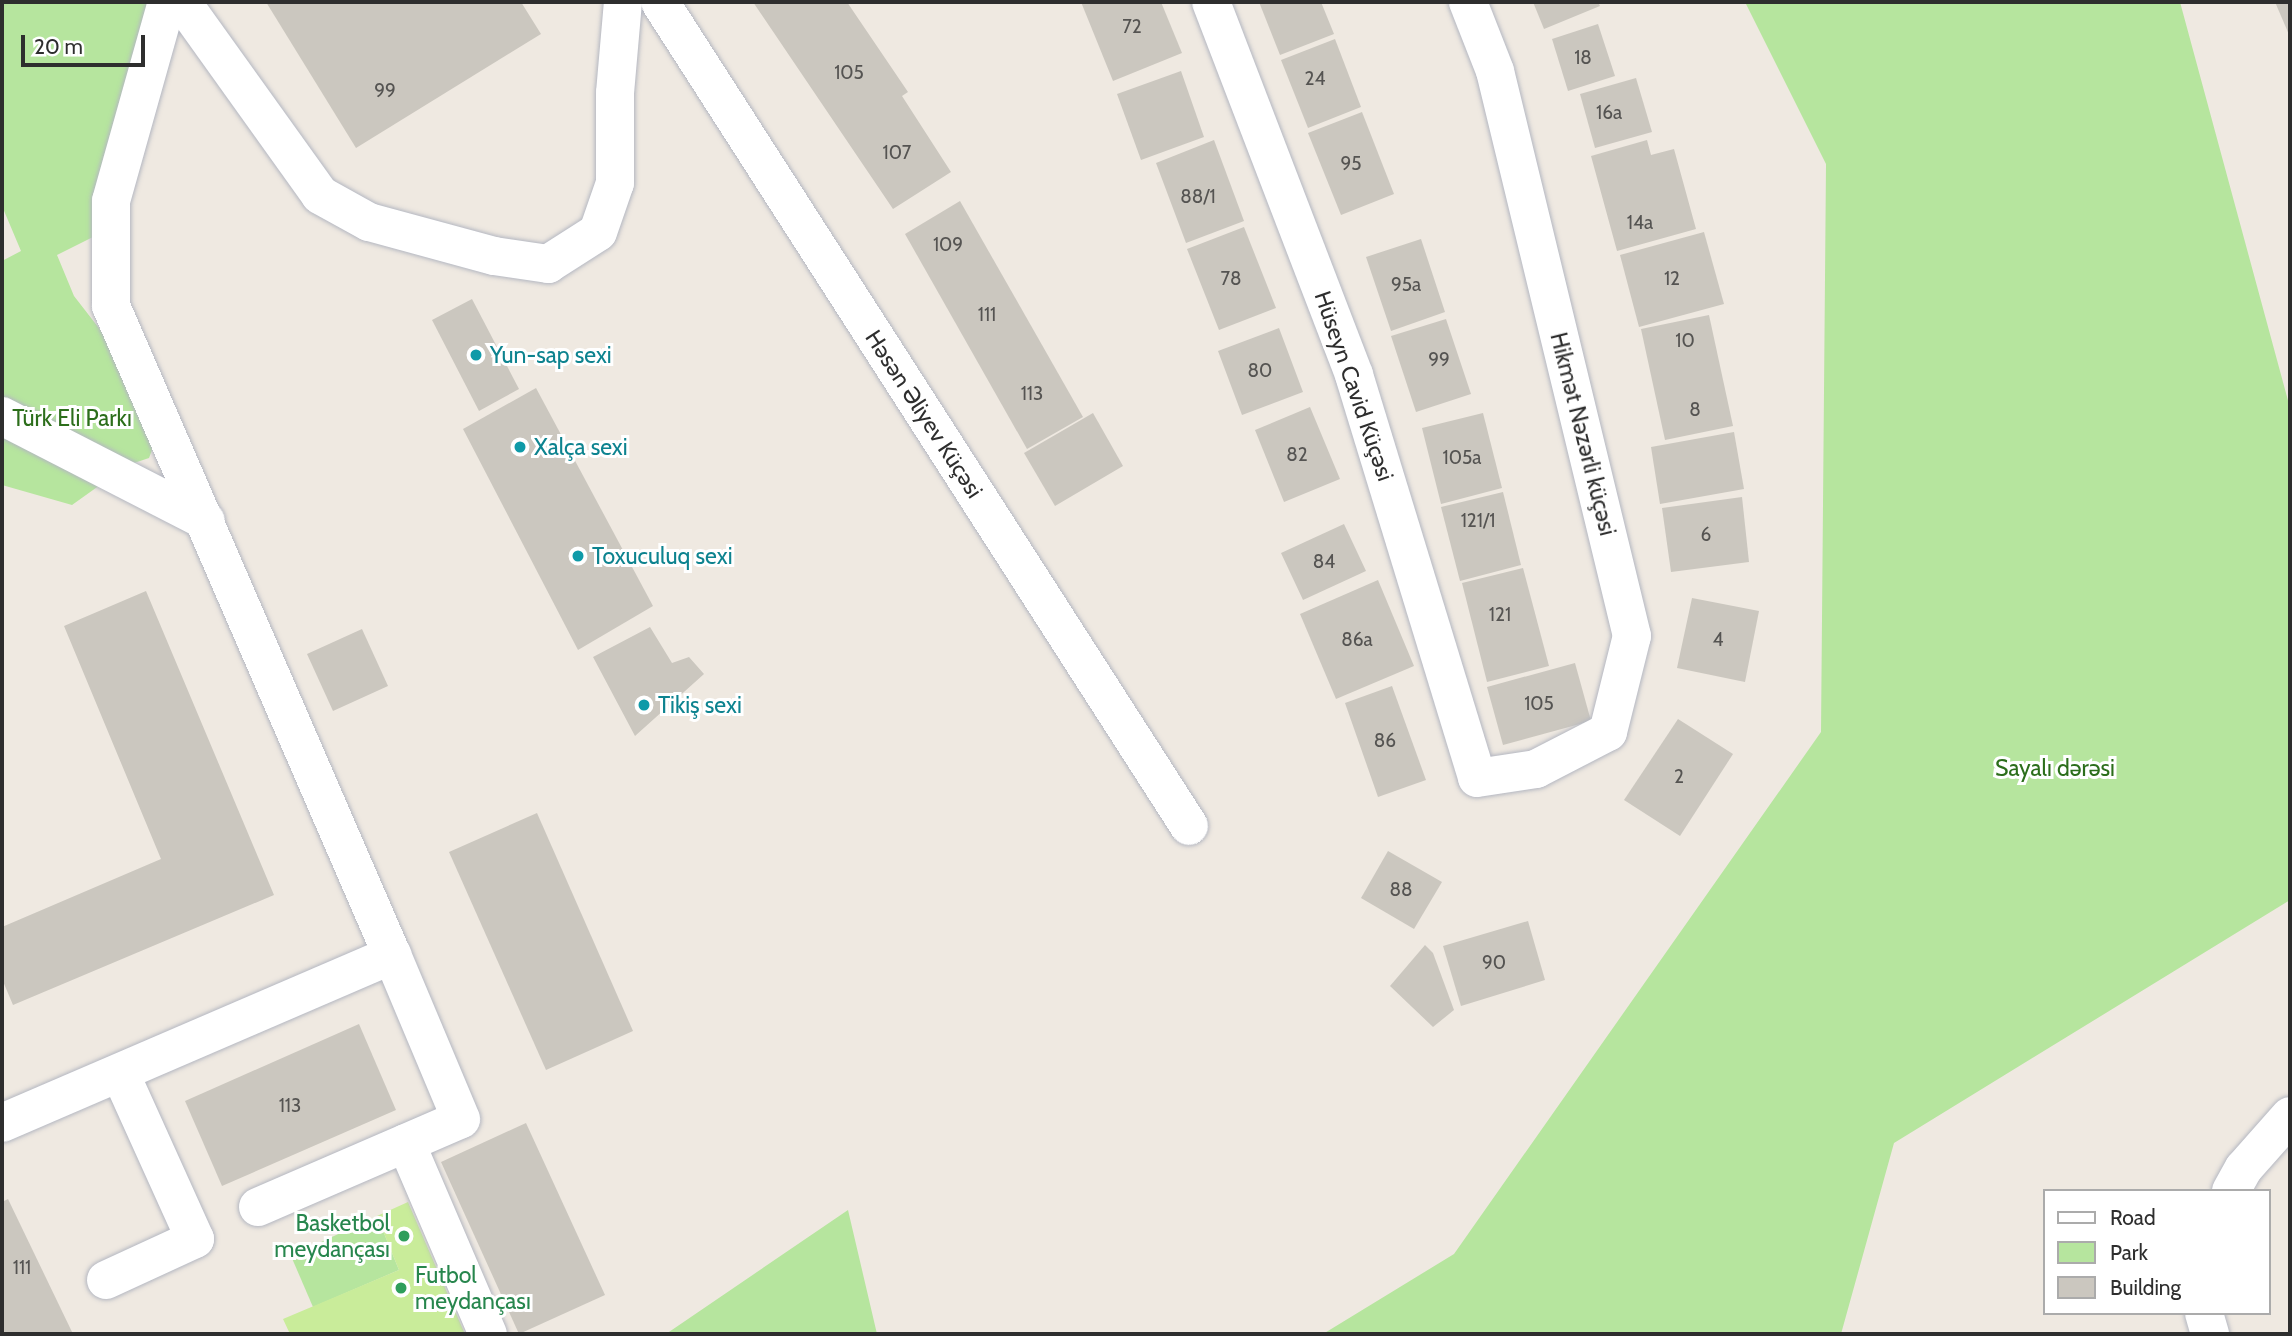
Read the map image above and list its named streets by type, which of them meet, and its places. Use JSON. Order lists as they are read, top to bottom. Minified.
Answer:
{"streets":{"street":["Hüseyn Cavid Küçəsi","Həsən Əliyev Küçəsi","Hikmət Nəzərli küçəsi"]},"crossings":[["Hüseyn Cavid Küçəsi","Hikmət Nəzərli küçəsi"]],"parks":["Türk Eli Parkı","Sayalı dərəsi"],"places":["Yun-sap sexi","Xalça sexi","Toxuculuq sexi","Tikiş sexi","Basketbol meydançası","Futbol meydançası"],"house_numbers":["72","18","105","24","99","16a","107","95","88/1","14a","109","78","12","95a","111","10","99","80","113","8","82","105a","121/1","6","84","121","86a","4","105","86","2","88","90","113","111"],"legend":["Road","Park","Building"],"scale_bar":"20 m"}
